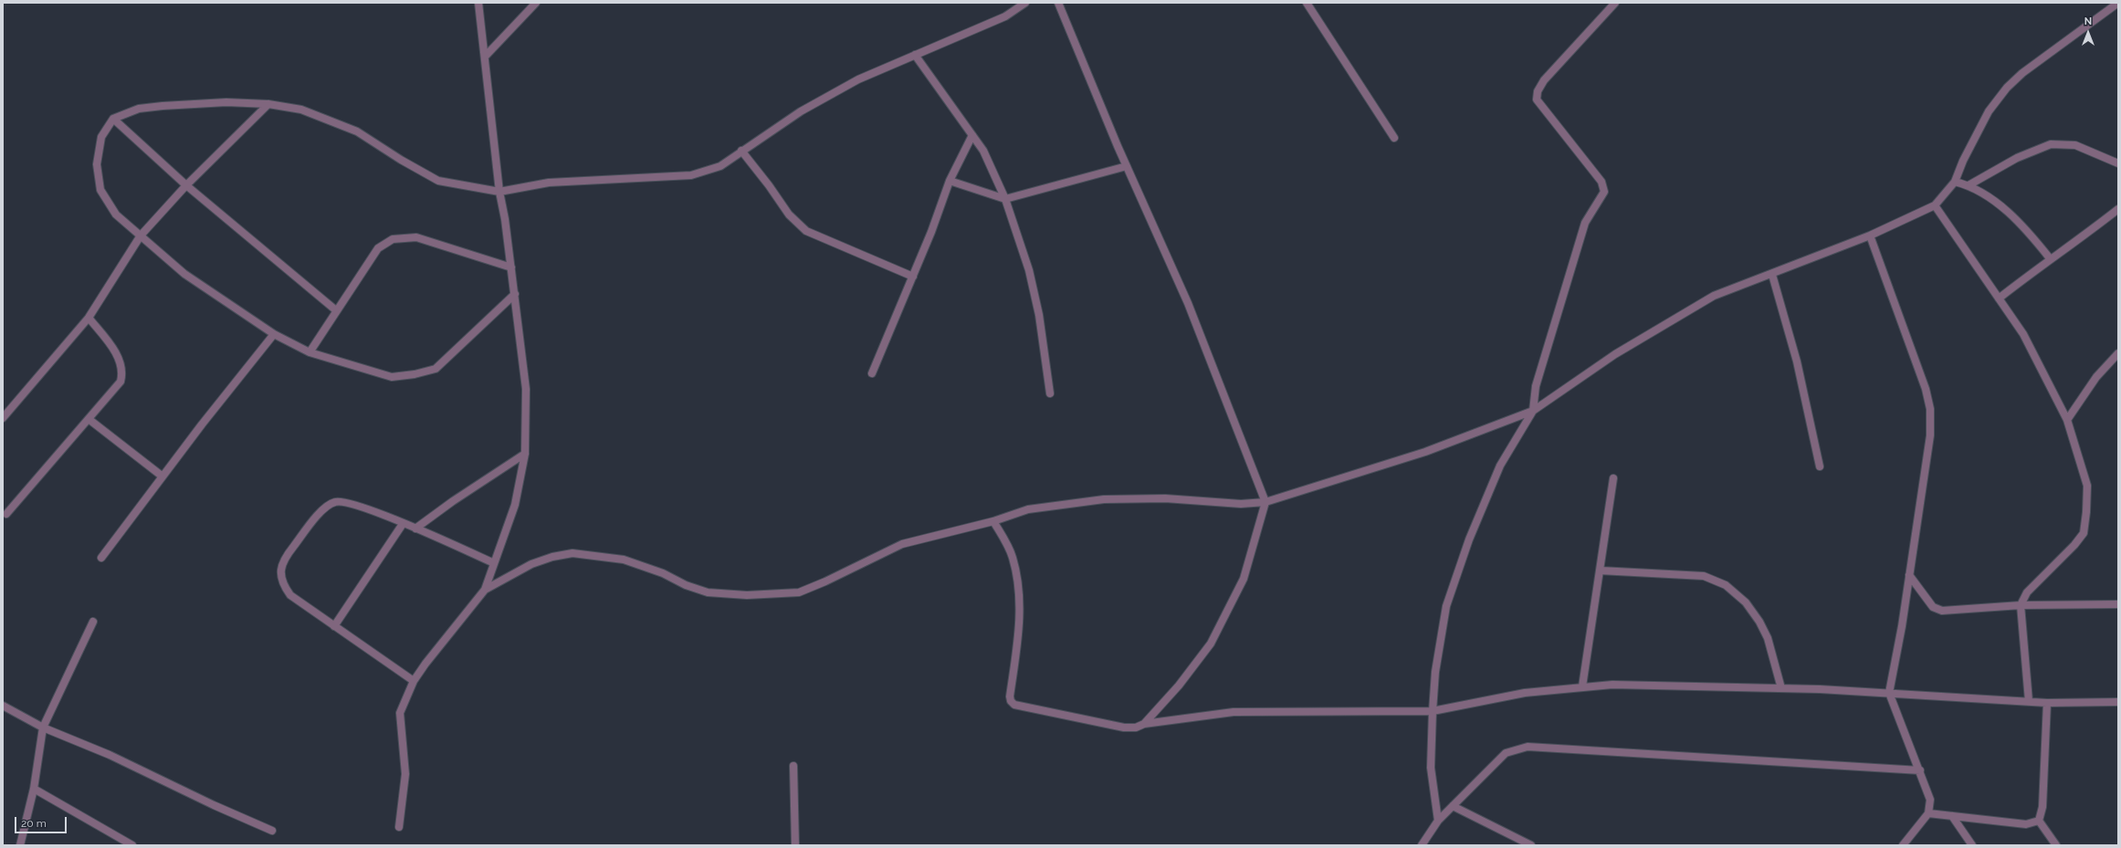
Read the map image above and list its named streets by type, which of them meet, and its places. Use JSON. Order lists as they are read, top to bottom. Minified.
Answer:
{"scale_bar":"20 m","north":"top"}
